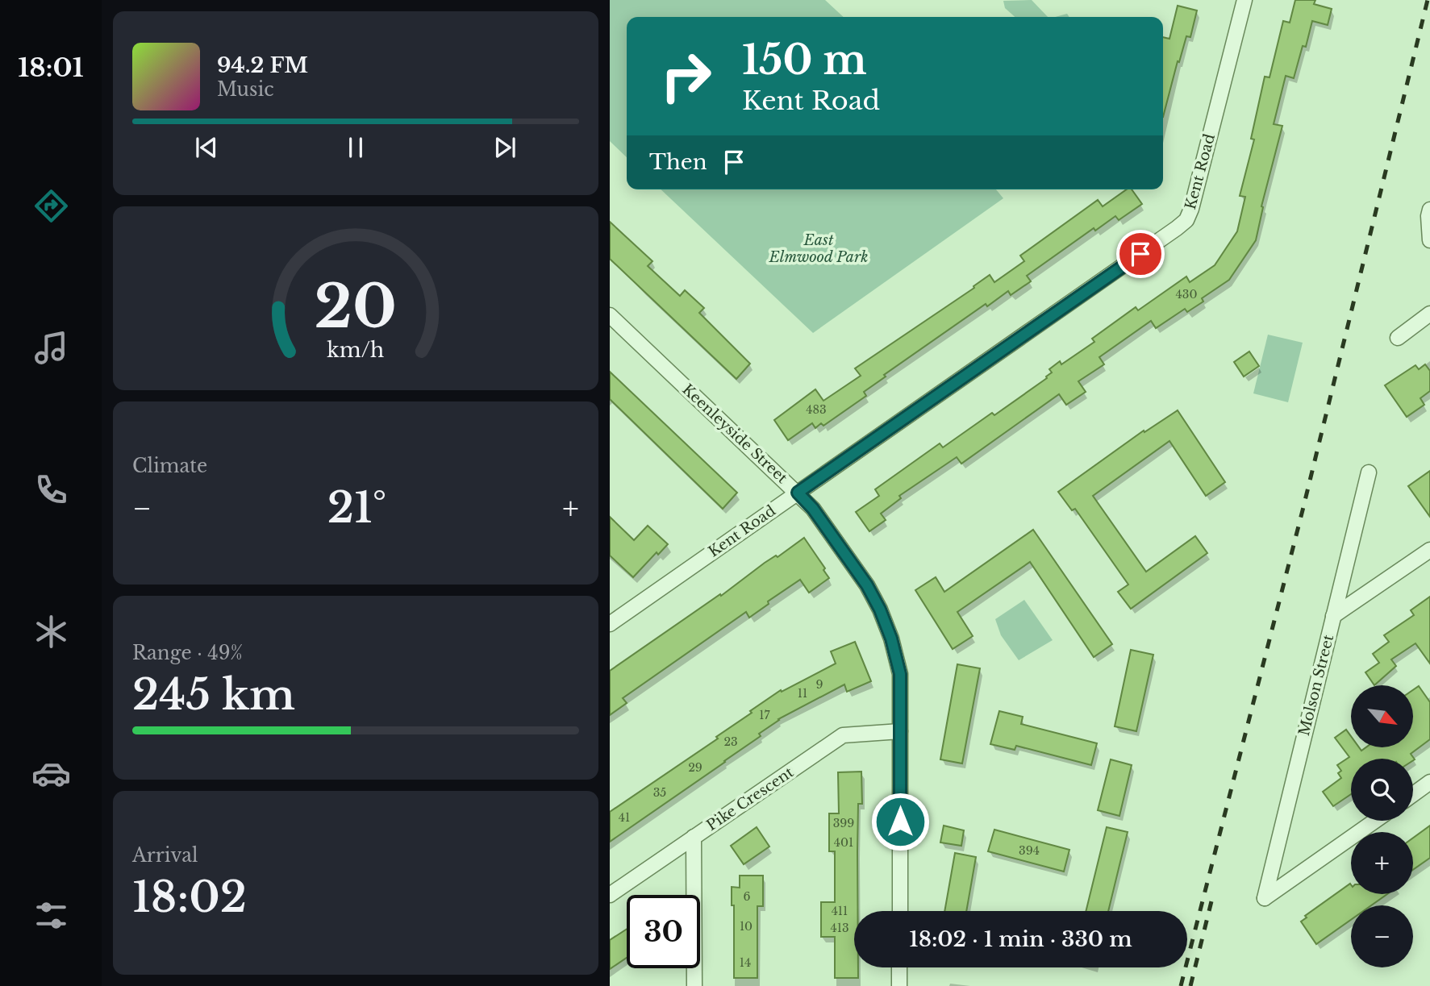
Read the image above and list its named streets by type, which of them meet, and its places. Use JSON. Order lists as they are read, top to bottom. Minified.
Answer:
{"streets":{"street":["Kent Road","Keenleyside Street","Molson Street","Pike Crescent"]},"crossings":[["Kent Road","Keenleyside Street"],["Keenleyside Street","Pike Crescent"]],"parks":["East Elmwood Park"],"house_numbers":["430","483","9","11","17","23","29","35","41","399","401","394","6","411","10","413","14"],"north":"bottom right","page":{"tabs":"18:01","turn":["150 m","Kent Road"],"song":["94.2 FM","Music"],"then":"Then","tile":["Climate",["Range · 49%","245 km"],["Arrival","18:02"]],"heat":["−","21°","+"],"map_buttons":["+","−"],"limit":"30","trip":"18:02 · 1 min · 330 m","gauge":["20","km/h"]}}
